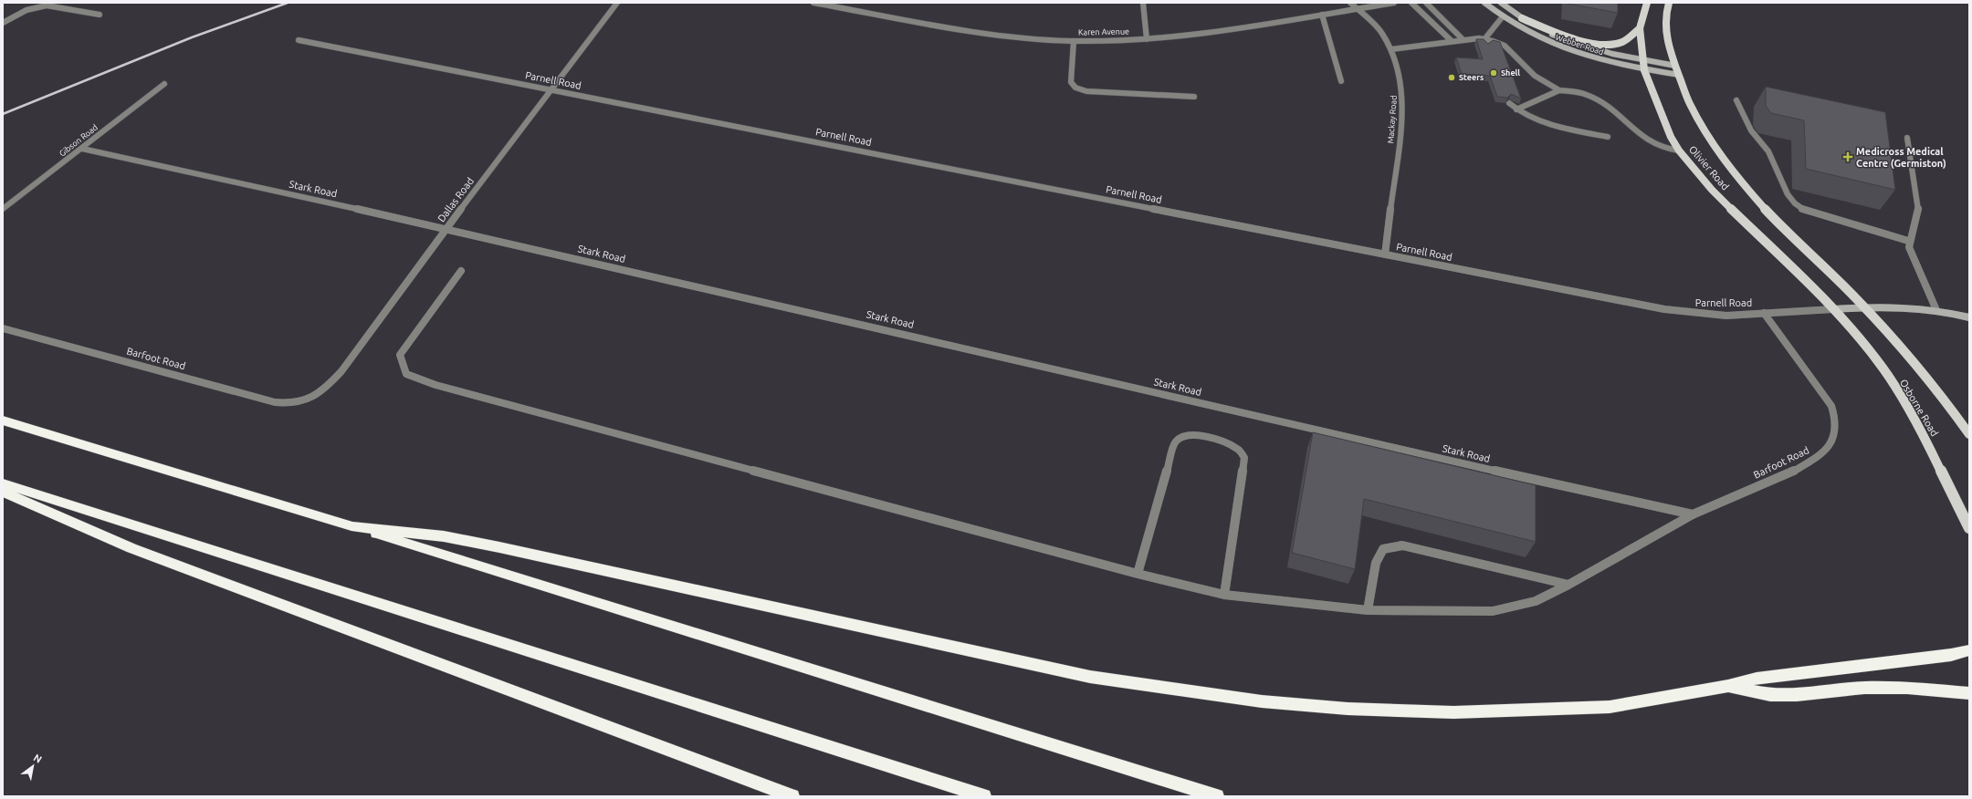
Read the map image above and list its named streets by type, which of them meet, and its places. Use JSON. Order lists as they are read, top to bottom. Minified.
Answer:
{"streets":{"main road":["Webber Road","Parnell Road","Olivier Road","Osborne Road"],"street":["Karen Avenue","Mackay Road","Gibson Road","Stark Road","Dallas Road","Barfoot Road"]},"crossings":[["Karen Avenue","Mackay Road"],["Webber Road","Olivier Road"],["Parnell Road","Mackay Road"],["Parnell Road","Olivier Road"],["Parnell Road","Dallas Road"],["Parnell Road","Barfoot Road"],["Parnell Road","Osborne Road"],["Gibson Road","Stark Road"],["Olivier Road","Osborne Road"],["Stark Road","Dallas Road"],["Stark Road","Barfoot Road"],["Dallas Road","Barfoot Road"]],"places":{"other":["Shell","Steers"],"health":["Medicross Medical Centre (Germiston)"]},"north":"top right"}
